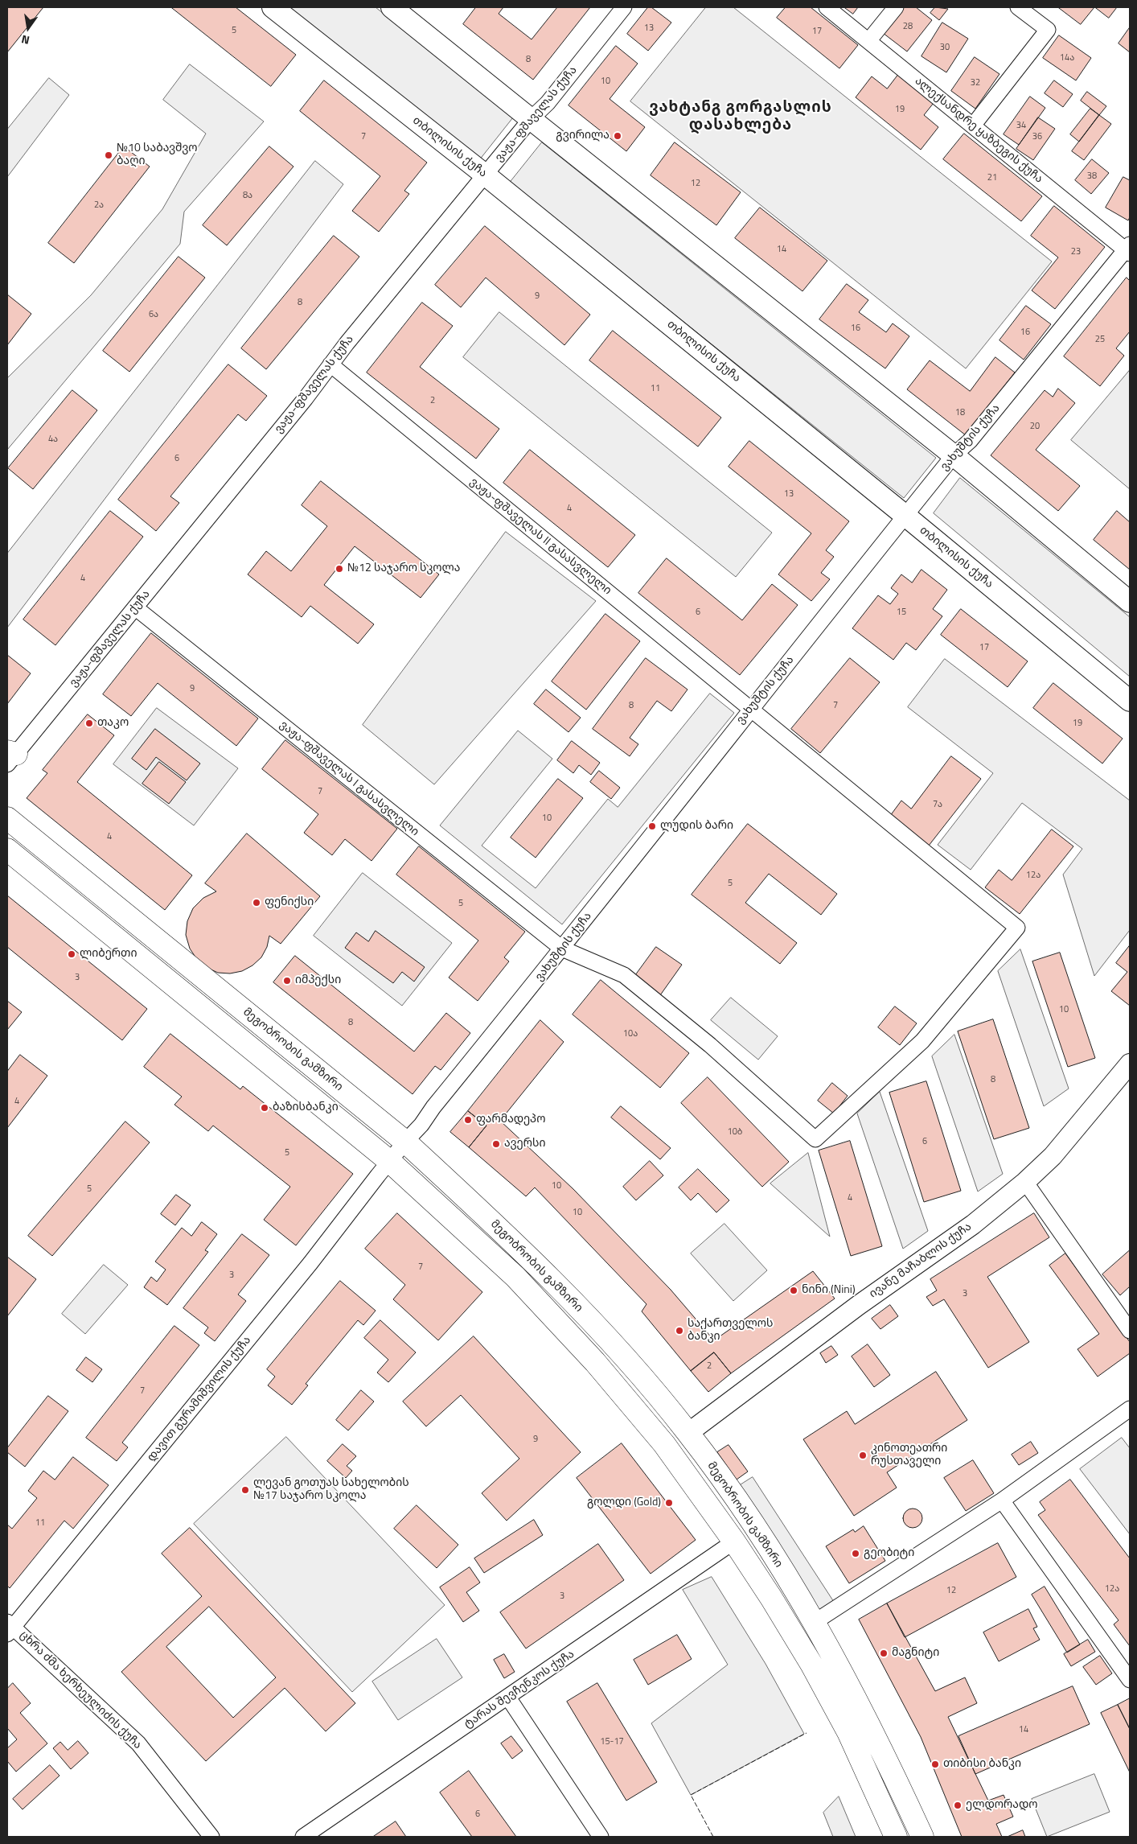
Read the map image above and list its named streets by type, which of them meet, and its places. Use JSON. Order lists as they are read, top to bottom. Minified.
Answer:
{"streets":{"main road":["თბილისის ქუჩა","მეგობრობის გამზირი"],"street":["ვაჟა-ფშაველას ქუჩა","ალექსანდრე ყაზბეგის ქუჩა","ვახუშტის ქუჩა","ვაჟა-ფშაველას II გასასვლელი","ვაჟა-ფშაველას I გასასვლელი","ივანე მაჩაბლის ქუჩა","დავით გურამიშვილის ქუჩა","ტარას შევჩენკოს ქუჩა","ცხრა ძმა ხერხეულიძის ქუჩა"]},"crossings":[["ვაჟა-ფშაველას ქუჩა","თბილისის ქუჩა"],["ვაჟა-ფშაველას ქუჩა","ვაჟა-ფშაველას II გასასვლელი"],["ვაჟა-ფშაველას ქუჩა","ვაჟა-ფშაველას I გასასვლელი"],["ალექსანდრე ყაზბეგის ქუჩა","ვახუშტის ქუჩა"],["თბილისის ქუჩა","ვახუშტის ქუჩა"],["ვახუშტის ქუჩა","ვაჟა-ფშაველას II გასასვლელი"],["ვახუშტის ქუჩა","ვაჟა-ფშაველას I გასასვლელი"],["ვახუშტის ქუჩა","მეგობრობის გამზირი"],["ვახუშტის ქუჩა","დავით გურამიშვილის ქუჩა"],["ვაჟა-ფშაველას II გასასვლელი","ვაჟა-ფშაველას I გასასვლელი"],["მეგობრობის გამზირი","ივანე მაჩაბლის ქუჩა"],["მეგობრობის გამზირი","დავით გურამიშვილის ქუჩა"],["მეგობრობის გამზირი","ტარას შევჩენკოს ქუჩა"],["დავით გურამიშვილის ქუჩა","ცხრა ძმა ხერხეულიძის ქუჩა"]],"districts":["ვახტანგ გორგასლის დასახლება"],"places":["გვირილა","№10 საბავშვო ბაღი","№12 საჯარო სკოლა","თაკო","ლუდის ბარი","ფენიქსი","ლიბერთი","იმპექსი","ბაზისბანკი","ფარმადეპო","ავერსი","ნინი (Nini)","საქართველოს ბანკი","კინოთეათრი რუსთაველი","ლევან გოთუას სახელობის №17 საჯარო სკოლა","გოლდი (Gold)","გეობიტი","მაგნიტი","თიბისი ბანკი","ელდორადო"],"house_numbers":["28","13","5","17","30","14ა","8","10","32","19","34","7","36","38","21","12","8ა","2ა","14","23","9","8","6ა","16","16","25","11","2","18","20","4ა","6","13","4","4","6","15","17","9","8","7","19","7","7ა","10","4","12ა","5","5","3","10","8","10ა","8","4","10ბ","6","5","10","5","4","10","7","3","3","2","7","9","11","12ა","12","3","14","15-17","6"],"north":"bottom"}
